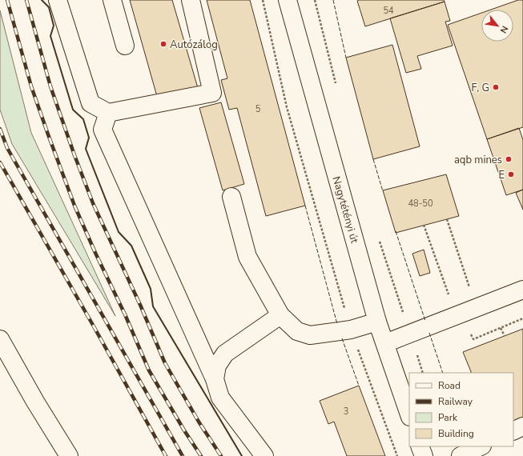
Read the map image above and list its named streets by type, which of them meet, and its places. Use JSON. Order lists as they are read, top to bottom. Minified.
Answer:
{"streets":{"main road":["Nagytétényi út"]},"places":["Autózálog","F, G","aqb mines","E"],"house_numbers":["54","5","48-50","3"],"legend":["Road","Railway","Park","Building"],"north":"bottom right"}
